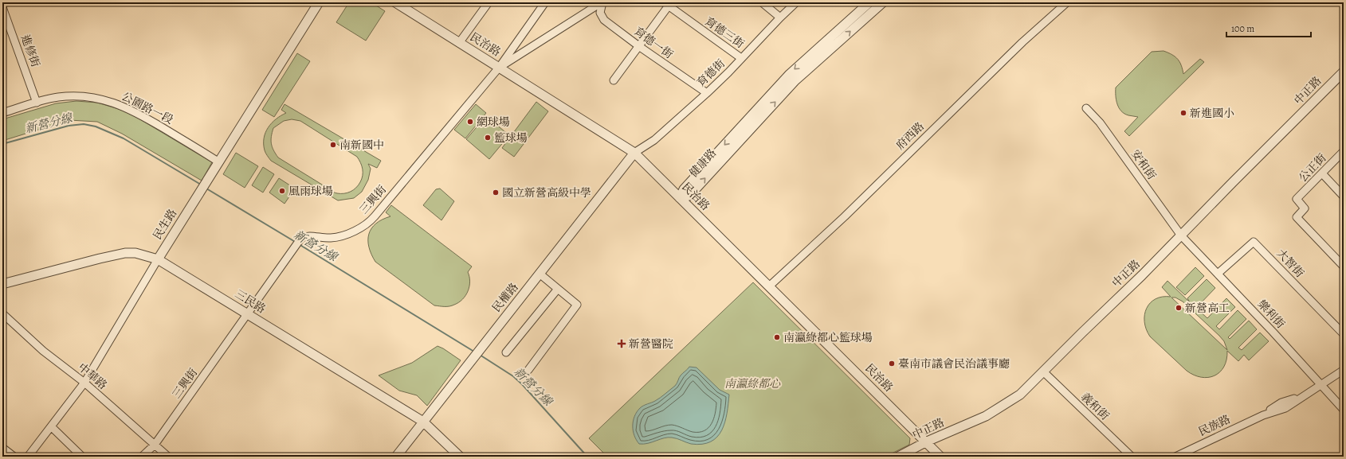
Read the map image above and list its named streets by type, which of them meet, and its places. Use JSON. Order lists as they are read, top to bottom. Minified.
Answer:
{"streets":{"street":["育德三街","育德一街","民治路","進修街","育德街","中正路","公園路一段","府西路","健康路","安和街","公正街","三興街","民生路","大智街","民權路","三民路","樂利街","中華路","義和街","民族路"]},"crossings":[["育德三街","育德街"],["育德一街","育德街"],["育德一街","三興街"],["民治路","育德街"],["民治路","中正路"],["民治路","府西路"],["民治路","健康路"],["民治路","三興街"],["民治路","民權路"],["進修街","公園路一段"],["育德街","民權路"],["中正路","安和街"],["中正路","樂利街"],["中正路","義和街"],["公園路一段","民生路"],["安和街","樂利街"],["三興街","三民路"],["三興街","中華路"],["民生路","三民路"],["民生路","中華路"],["大智街","樂利街"],["民權路","三民路"],["樂利街","民族路"]],"water":["新營分線"],"parks":["南瀛綠都心"],"places":{"other":["新進國小","網球場","籃球場","南新國中","風雨球場","國立新營高級中學","新營高工","南瀛綠都心籃球場","臺南市議會民治議事廳"],"health":["新營醫院"]},"scale_bar":"100 m"}
